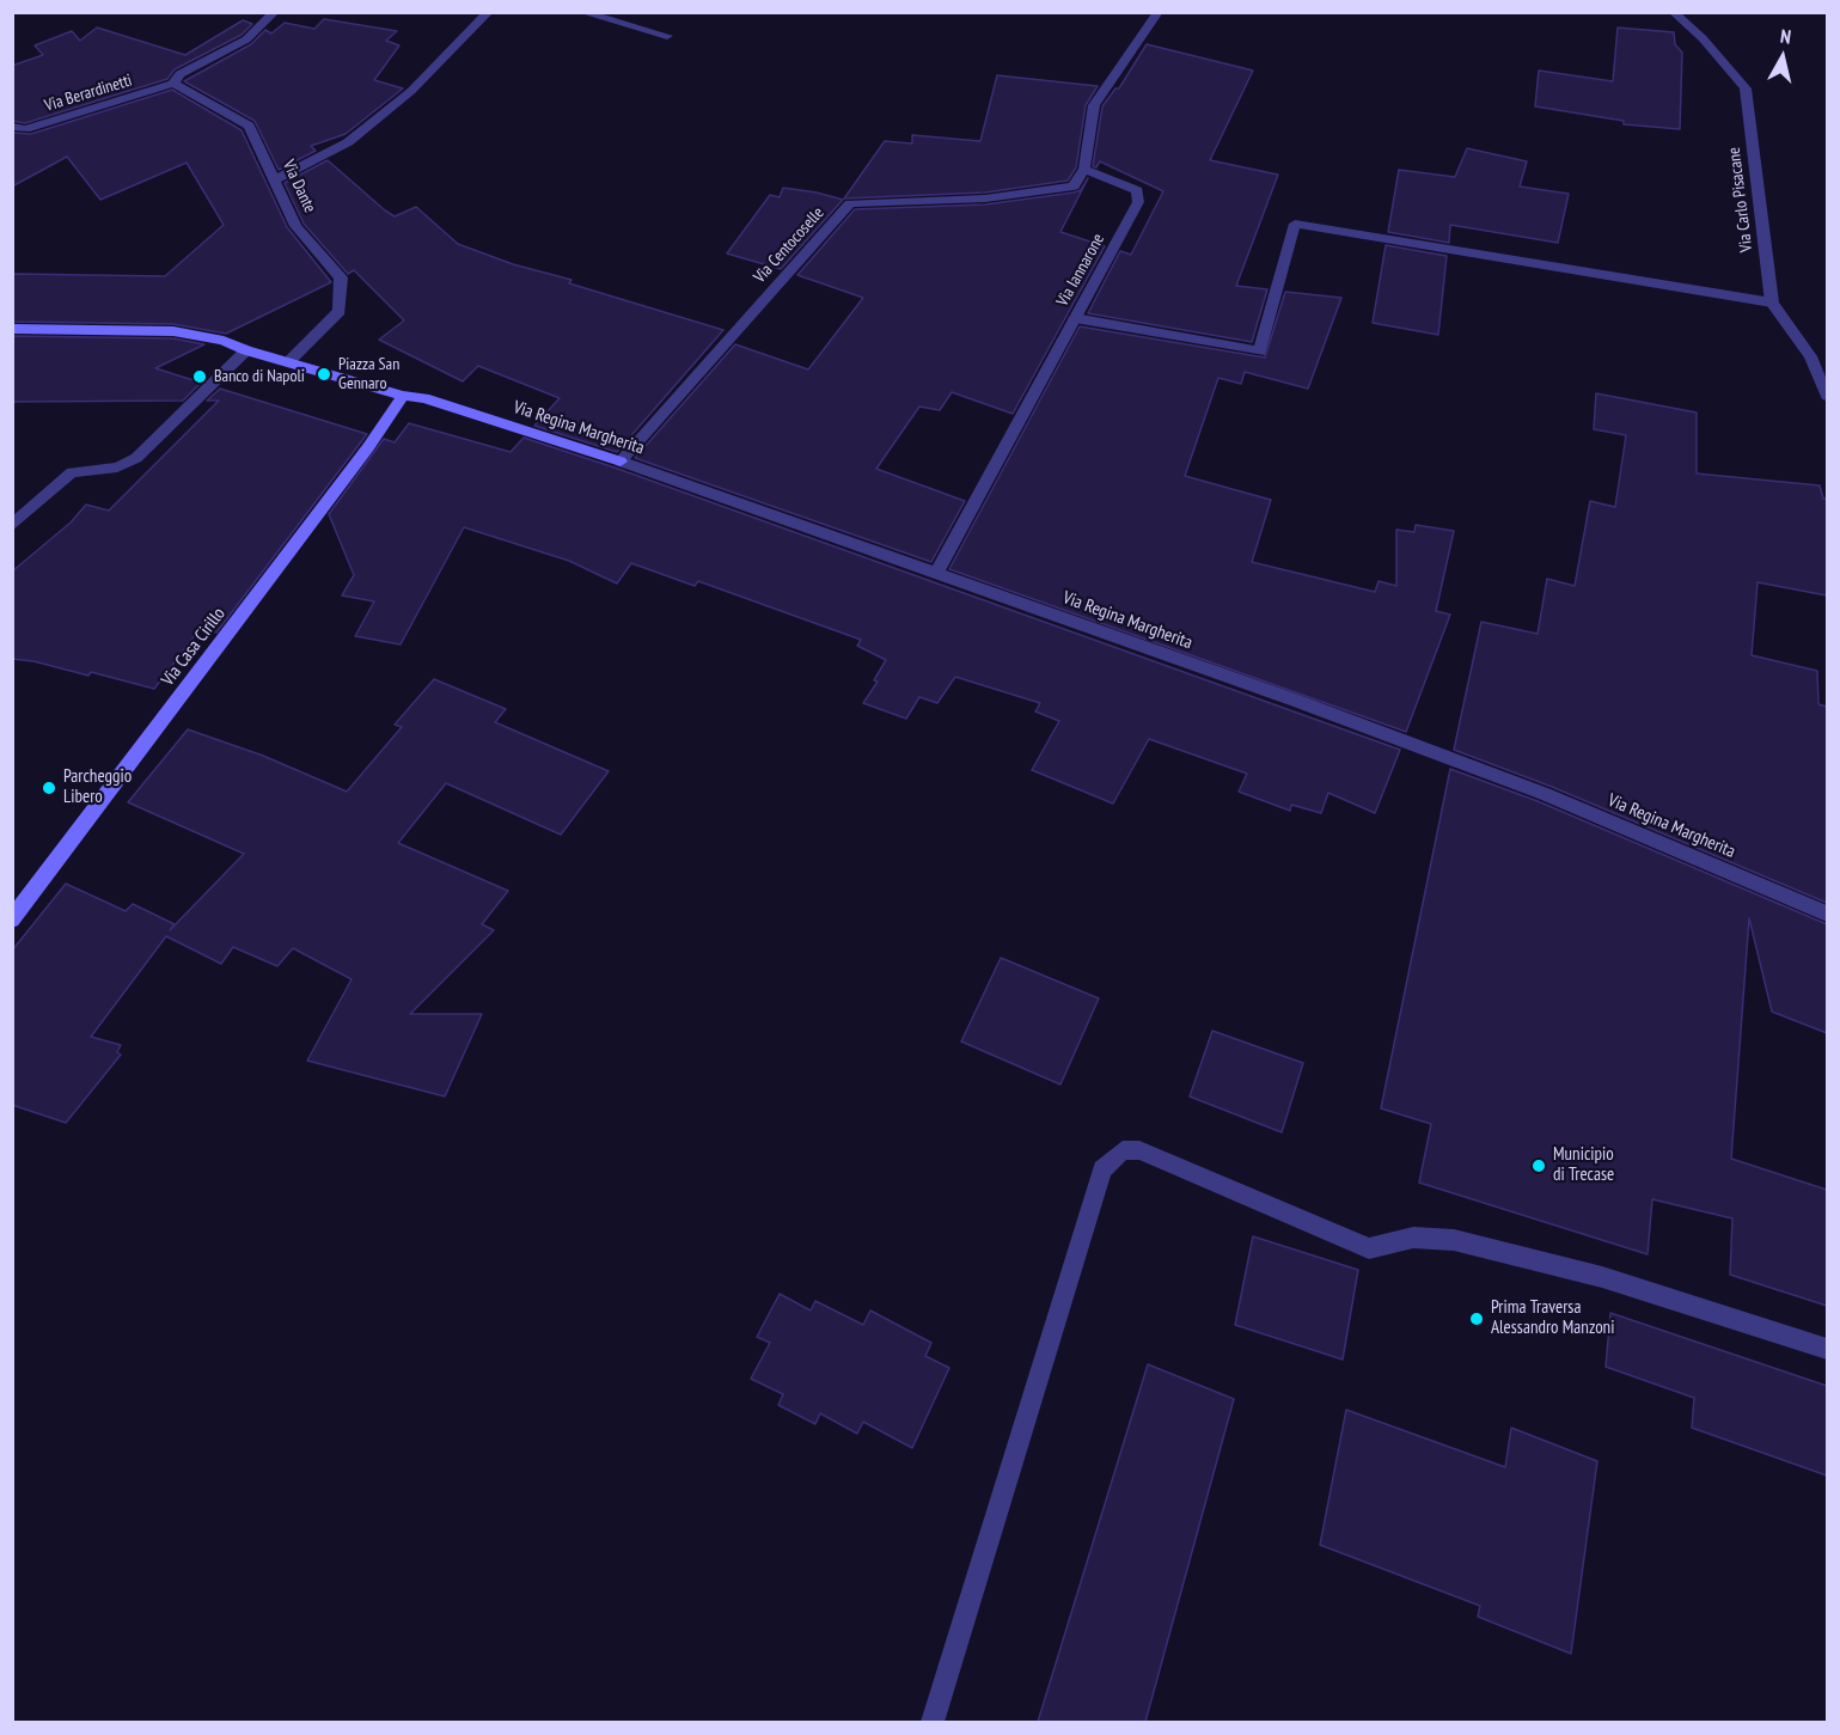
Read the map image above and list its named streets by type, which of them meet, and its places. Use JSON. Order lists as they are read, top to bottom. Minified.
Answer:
{"streets":{"street":["Via Berardinetti","Via Dante","Via Carlo Pisacane","Via Centocoselle","Via Iannarone","Via Regina Margherita","Via Casa Cirillo"]},"crossings":[["Via Berardinetti","Via Dante"],["Via Dante","Via Regina Margherita"],["Via Centocoselle","Via Iannarone"],["Via Centocoselle","Via Regina Margherita"],["Via Iannarone","Via Regina Margherita"],["Via Regina Margherita","Via Casa Cirillo"]],"places":["Piazza San Gennaro","Banco di Napoli","Parcheggio Libero","Municipio di Trecase","Prima Traversa Alessandro Manzoni"],"north":"top"}
